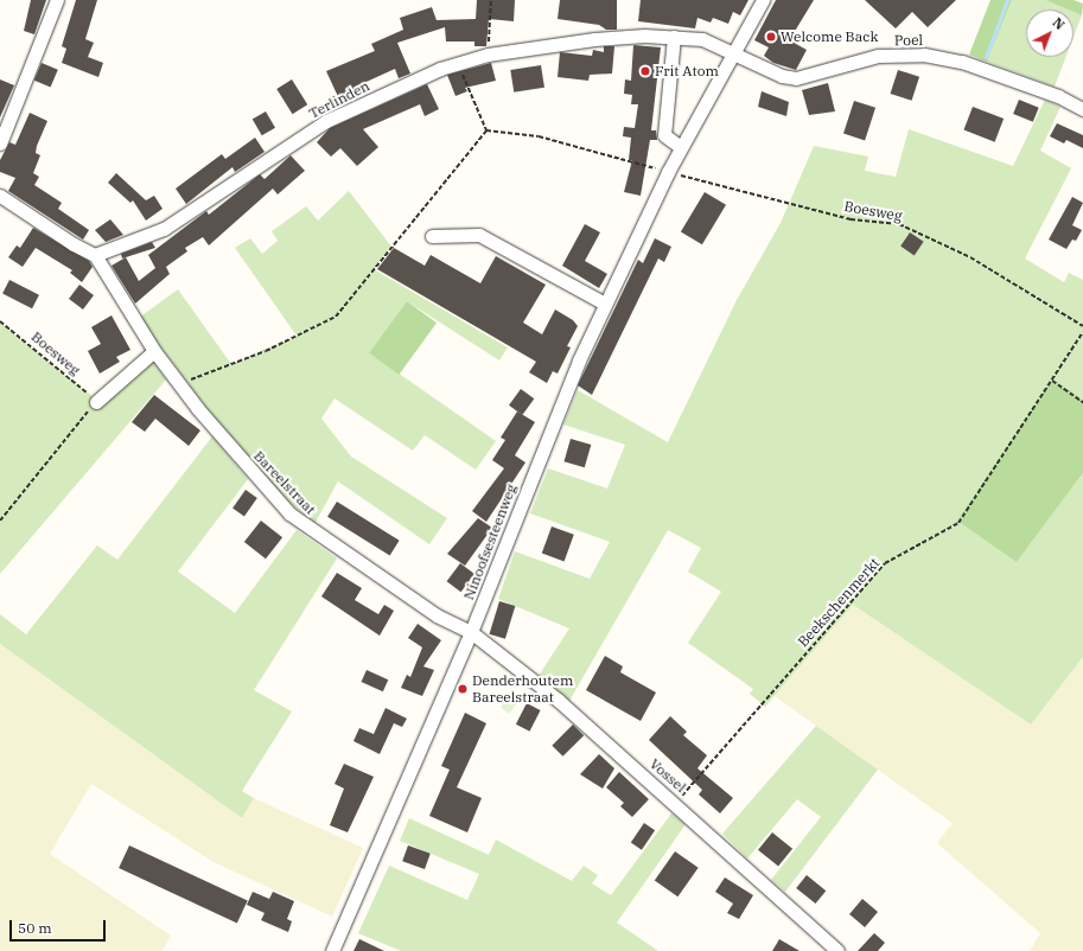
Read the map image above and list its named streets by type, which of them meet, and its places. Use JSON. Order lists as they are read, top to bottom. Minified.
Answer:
{"streets":{"street":["Poel","Terlinden","Bareelstraat","Ninoofsesteenweg","Vossel"],"path":["Boesweg","Beekschenmerkt"]},"crossings":[["Poel","Terlinden"],["Poel","Ninoofsesteenweg"],["Terlinden","Bareelstraat"],["Terlinden","Ninoofsesteenweg"],["Boesweg","Ninoofsesteenweg"],["Bareelstraat","Ninoofsesteenweg"],["Bareelstraat","Vossel"],["Ninoofsesteenweg","Vossel"],["Beekschenmerkt","Vossel"]],"places":["Welcome Back","Frit Atom","Denderhoutem Bareelstraat"],"scale_bar":"50 m","north":"top right"}
